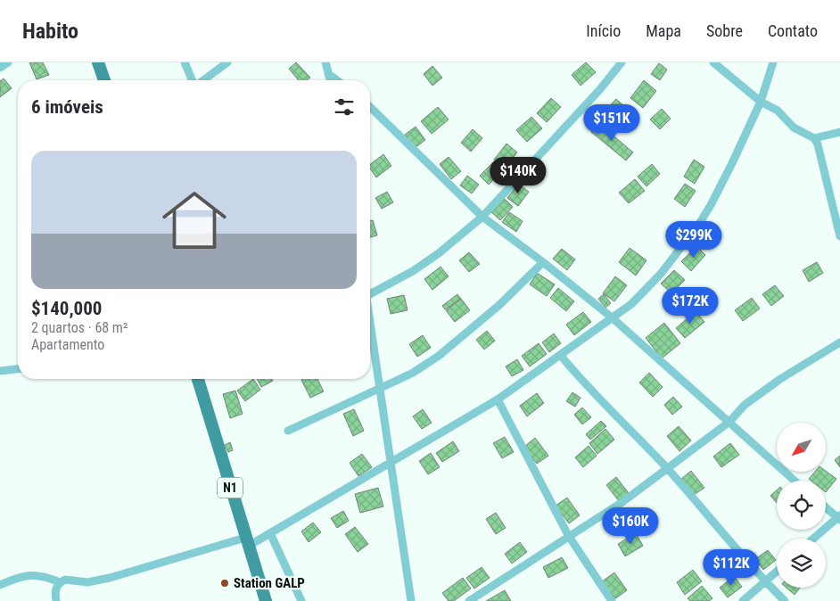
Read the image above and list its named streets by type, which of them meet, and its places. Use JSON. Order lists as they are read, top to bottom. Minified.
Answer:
{"streets":{"main road":["N1"]},"places":["Station GALP"],"north":"bottom left","page":{"header":"Habito","nav":["Início","Mapa","Sobre","Contato"],"heading":"6 imóveis","price":["$151K","$140K","$299K","$172K","$160K","$112K"],"list":[{"name":"$140,000","note":"2 quartos · 68 m² · Apartamento"}]}}
